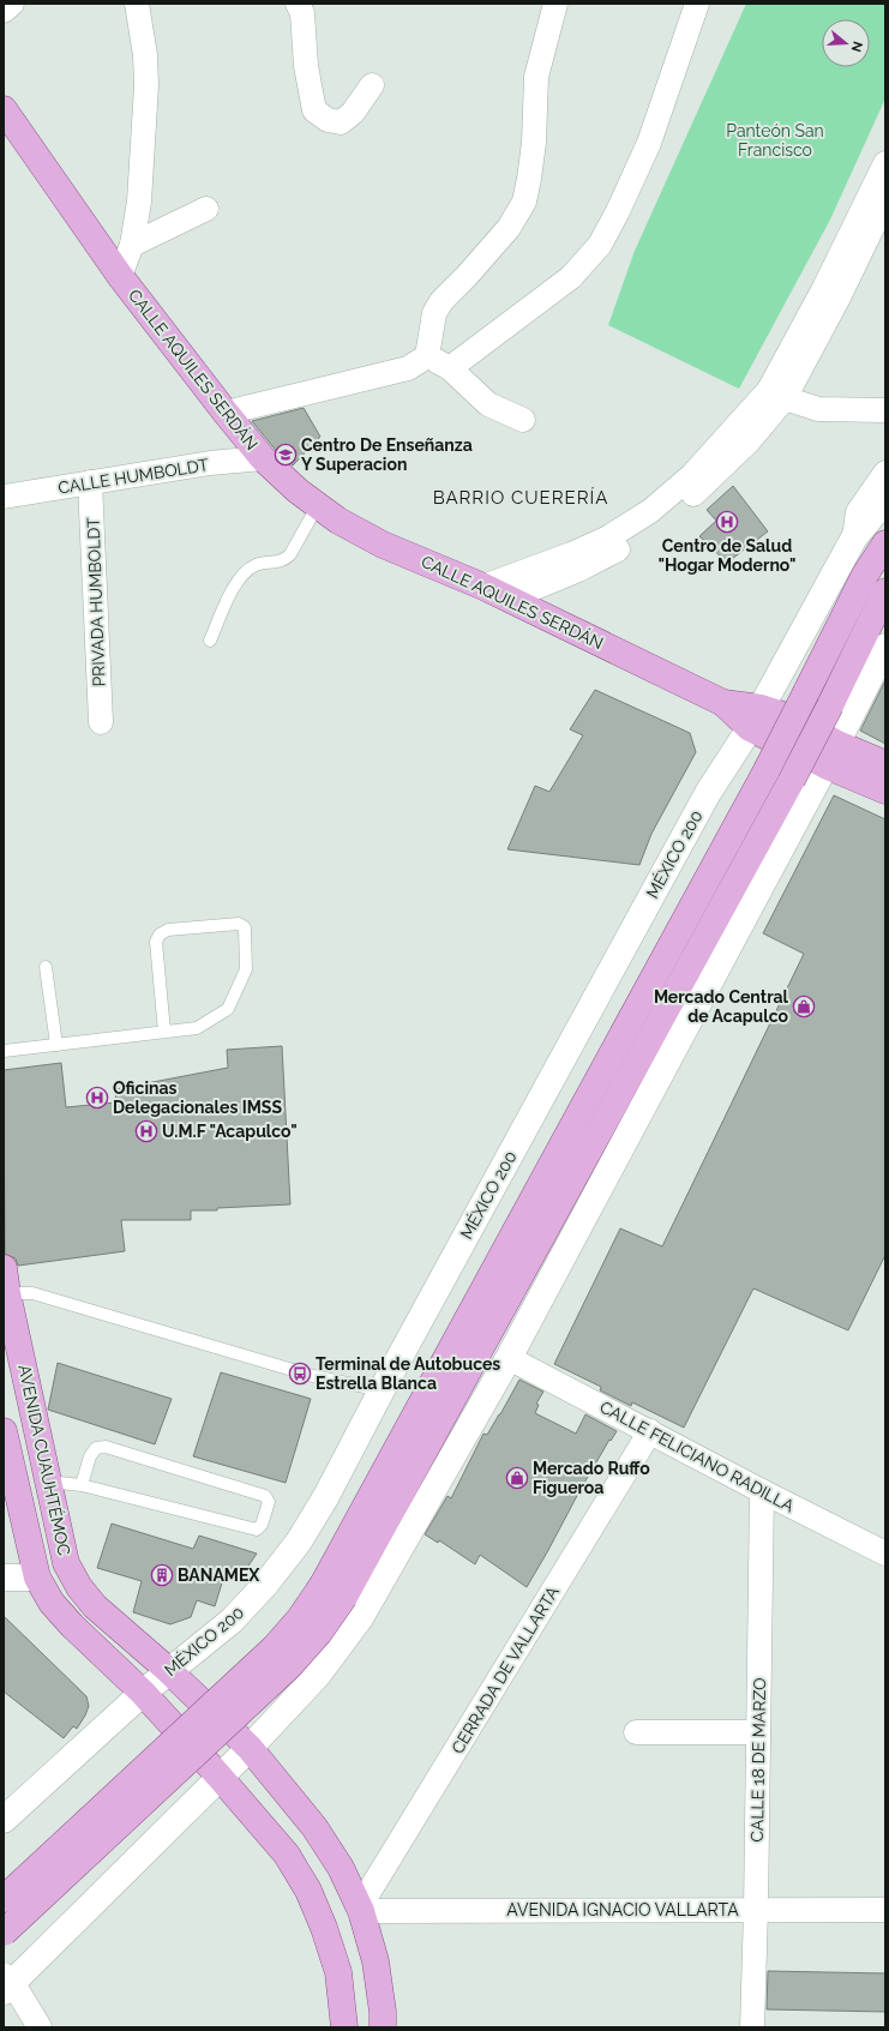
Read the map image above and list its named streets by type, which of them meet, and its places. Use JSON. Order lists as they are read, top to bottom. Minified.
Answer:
{"streets":{"main road":["CALLE AQUILES SERDÁN","AVENIDA CUAUHTÉMOC"],"street":["CALLE HUMBOLDT","PRIVADA HUMBOLDT","MÉXICO 200","CALLE FELICIANO RADILLA","CERRADA DE VALLARTA","CALLE 18 DE MARZO","AVENIDA IGNACIO VALLARTA"]},"crossings":[["CALLE AQUILES SERDÁN","CALLE HUMBOLDT"],["CALLE AQUILES SERDÁN","MÉXICO 200"],["CALLE HUMBOLDT","PRIVADA HUMBOLDT"],["MÉXICO 200","AVENIDA CUAUHTÉMOC"],["CALLE FELICIANO RADILLA","CERRADA DE VALLARTA"],["CALLE FELICIANO RADILLA","CALLE 18 DE MARZO"],["AVENIDA CUAUHTÉMOC","CERRADA DE VALLARTA"],["AVENIDA CUAUHTÉMOC","AVENIDA IGNACIO VALLARTA"],["CERRADA DE VALLARTA","AVENIDA IGNACIO VALLARTA"],["CALLE 18 DE MARZO","AVENIDA IGNACIO VALLARTA"]],"districts":["BARRIO CUERERÍA"],"parks":["Panteón San Francisco"],"places":{"school or university":["Centro De Enseñanza Y Superacion"],"hospital":["Centro de Salud \"Hogar Moderno\"","Oficinas Delegacionales IMSS","U.M.F \"Acapulco\""],"shop":["Mercado Central de Acapulco","Mercado Ruffo Figueroa"],"bus stop":["Terminal de Autobuces Estrella Blanca"],"building":["BANAMEX"]},"north":"right"}
